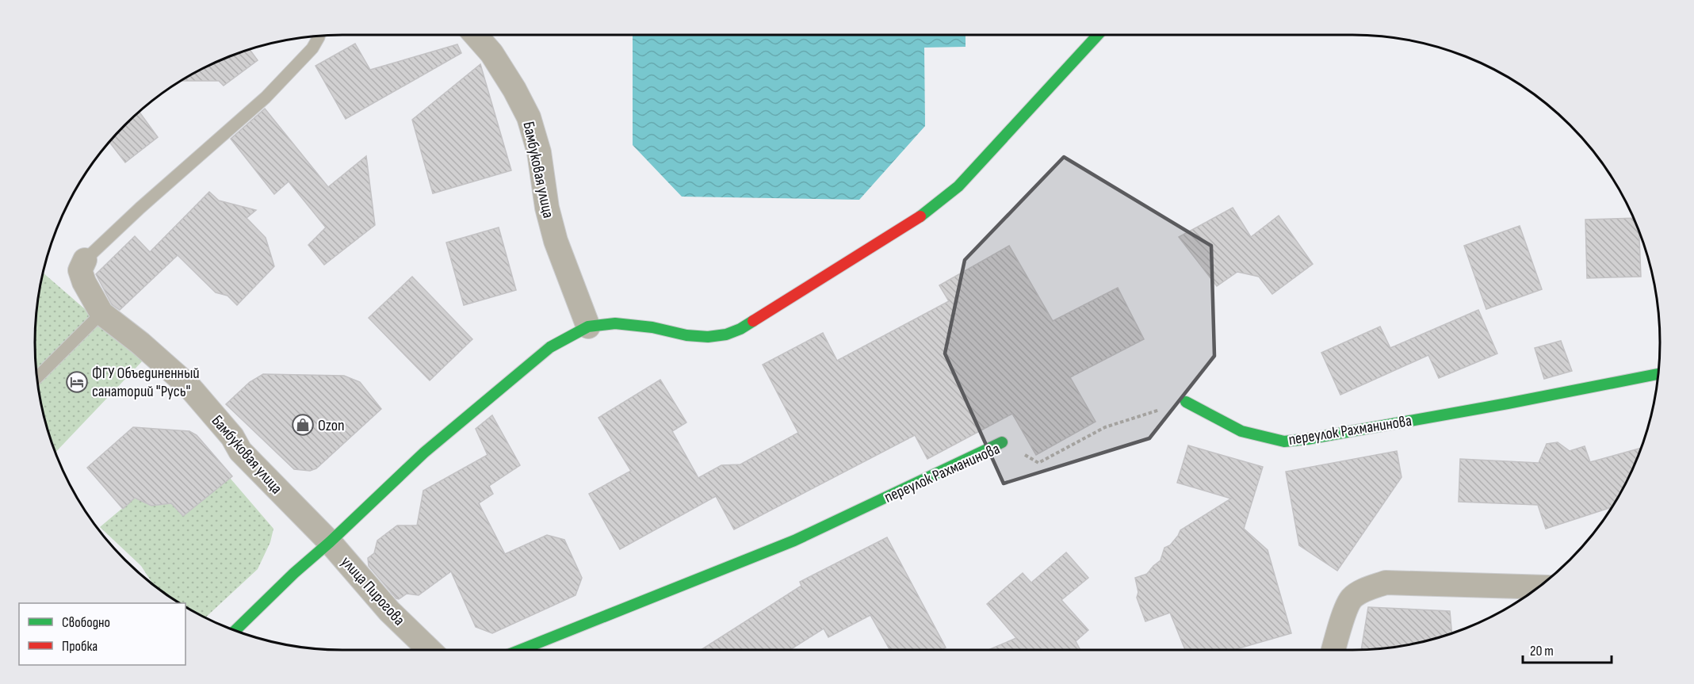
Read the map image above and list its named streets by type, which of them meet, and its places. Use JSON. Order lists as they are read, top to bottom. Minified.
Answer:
{"streets":{"street":["Бамбуковая улица","переулок Рахманинова","улица Пирогова"]},"crossings":[["Бамбуковая улица","улица Пирогова"]],"places":{"hotel":["ФГУ Объединенный санаторий \"Русь\""],"shop":["Ozon"]},"legend":["Свободно","Пробка"],"scale_bar":"20 m"}
